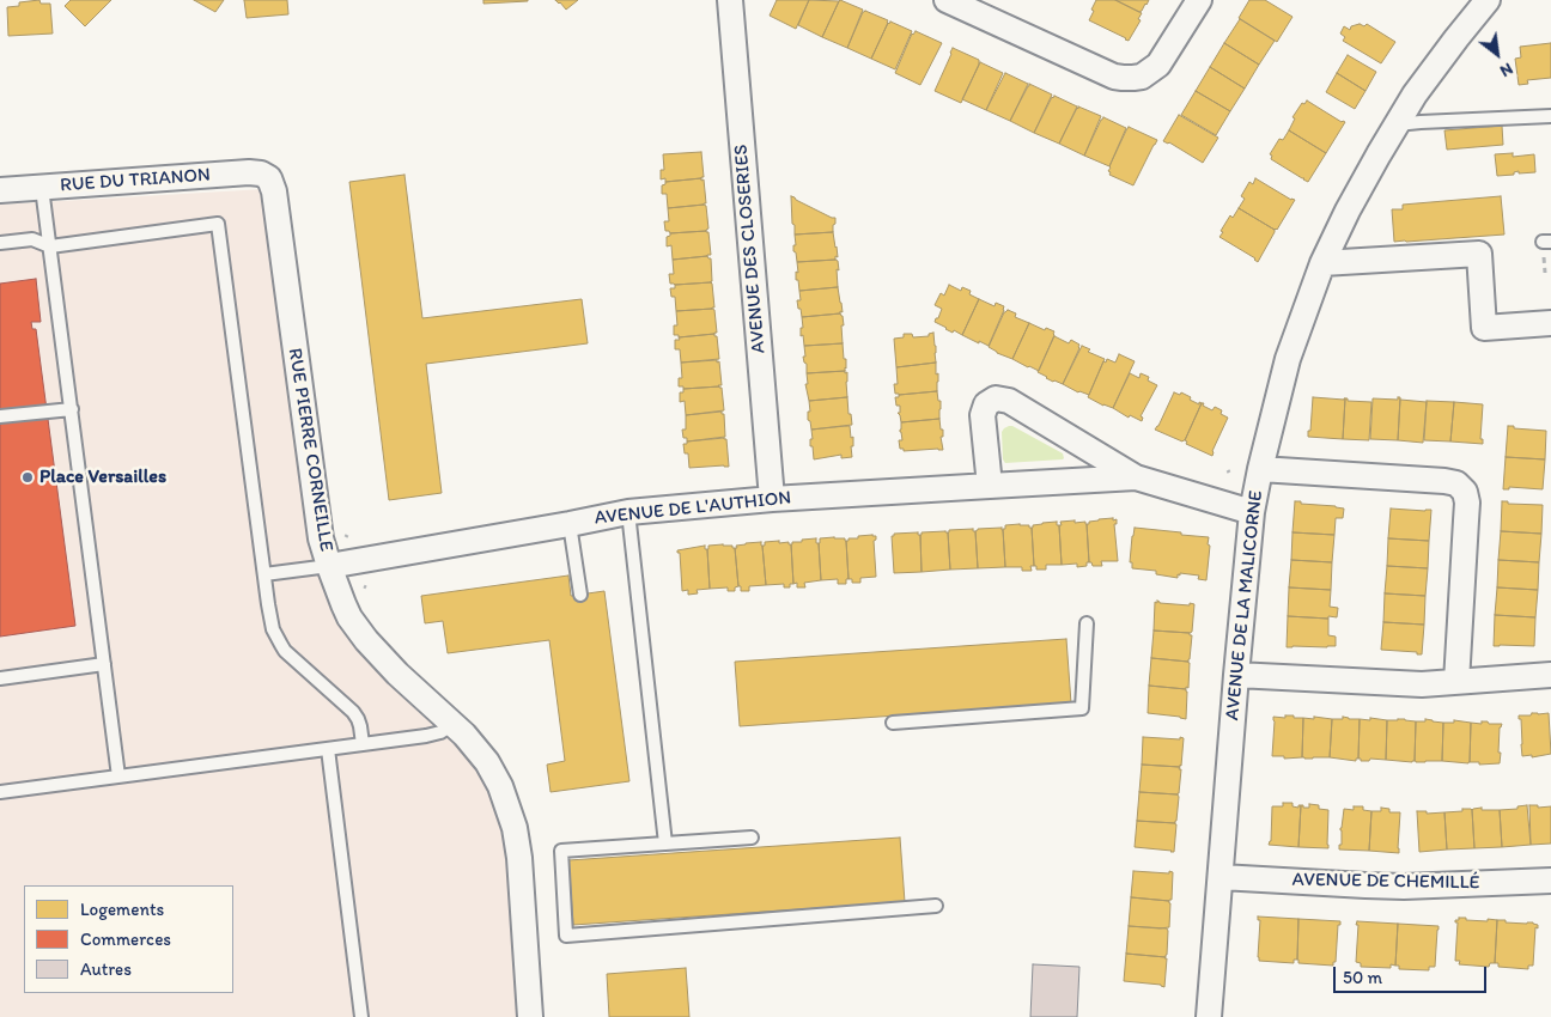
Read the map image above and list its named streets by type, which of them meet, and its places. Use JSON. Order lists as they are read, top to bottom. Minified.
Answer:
{"streets":{"street":["RUE DU TRIANON","AVENUE DES CLOSERIES","RUE PIERRE CORNEILLE","AVENUE DE L'AUTHION","AVENUE DE LA MALICORNE","AVENUE DE CHEMILLÉ"]},"crossings":[["RUE DU TRIANON","RUE PIERRE CORNEILLE"],["AVENUE DES CLOSERIES","AVENUE DE L'AUTHION"],["RUE PIERRE CORNEILLE","AVENUE DE L'AUTHION"],["AVENUE DE L'AUTHION","AVENUE DE LA MALICORNE"],["AVENUE DE LA MALICORNE","AVENUE DE CHEMILLÉ"]],"places":["Place Versailles"],"legend":["Logements","Commerces","Autres"],"scale_bar":"50 m","north":"bottom right"}
